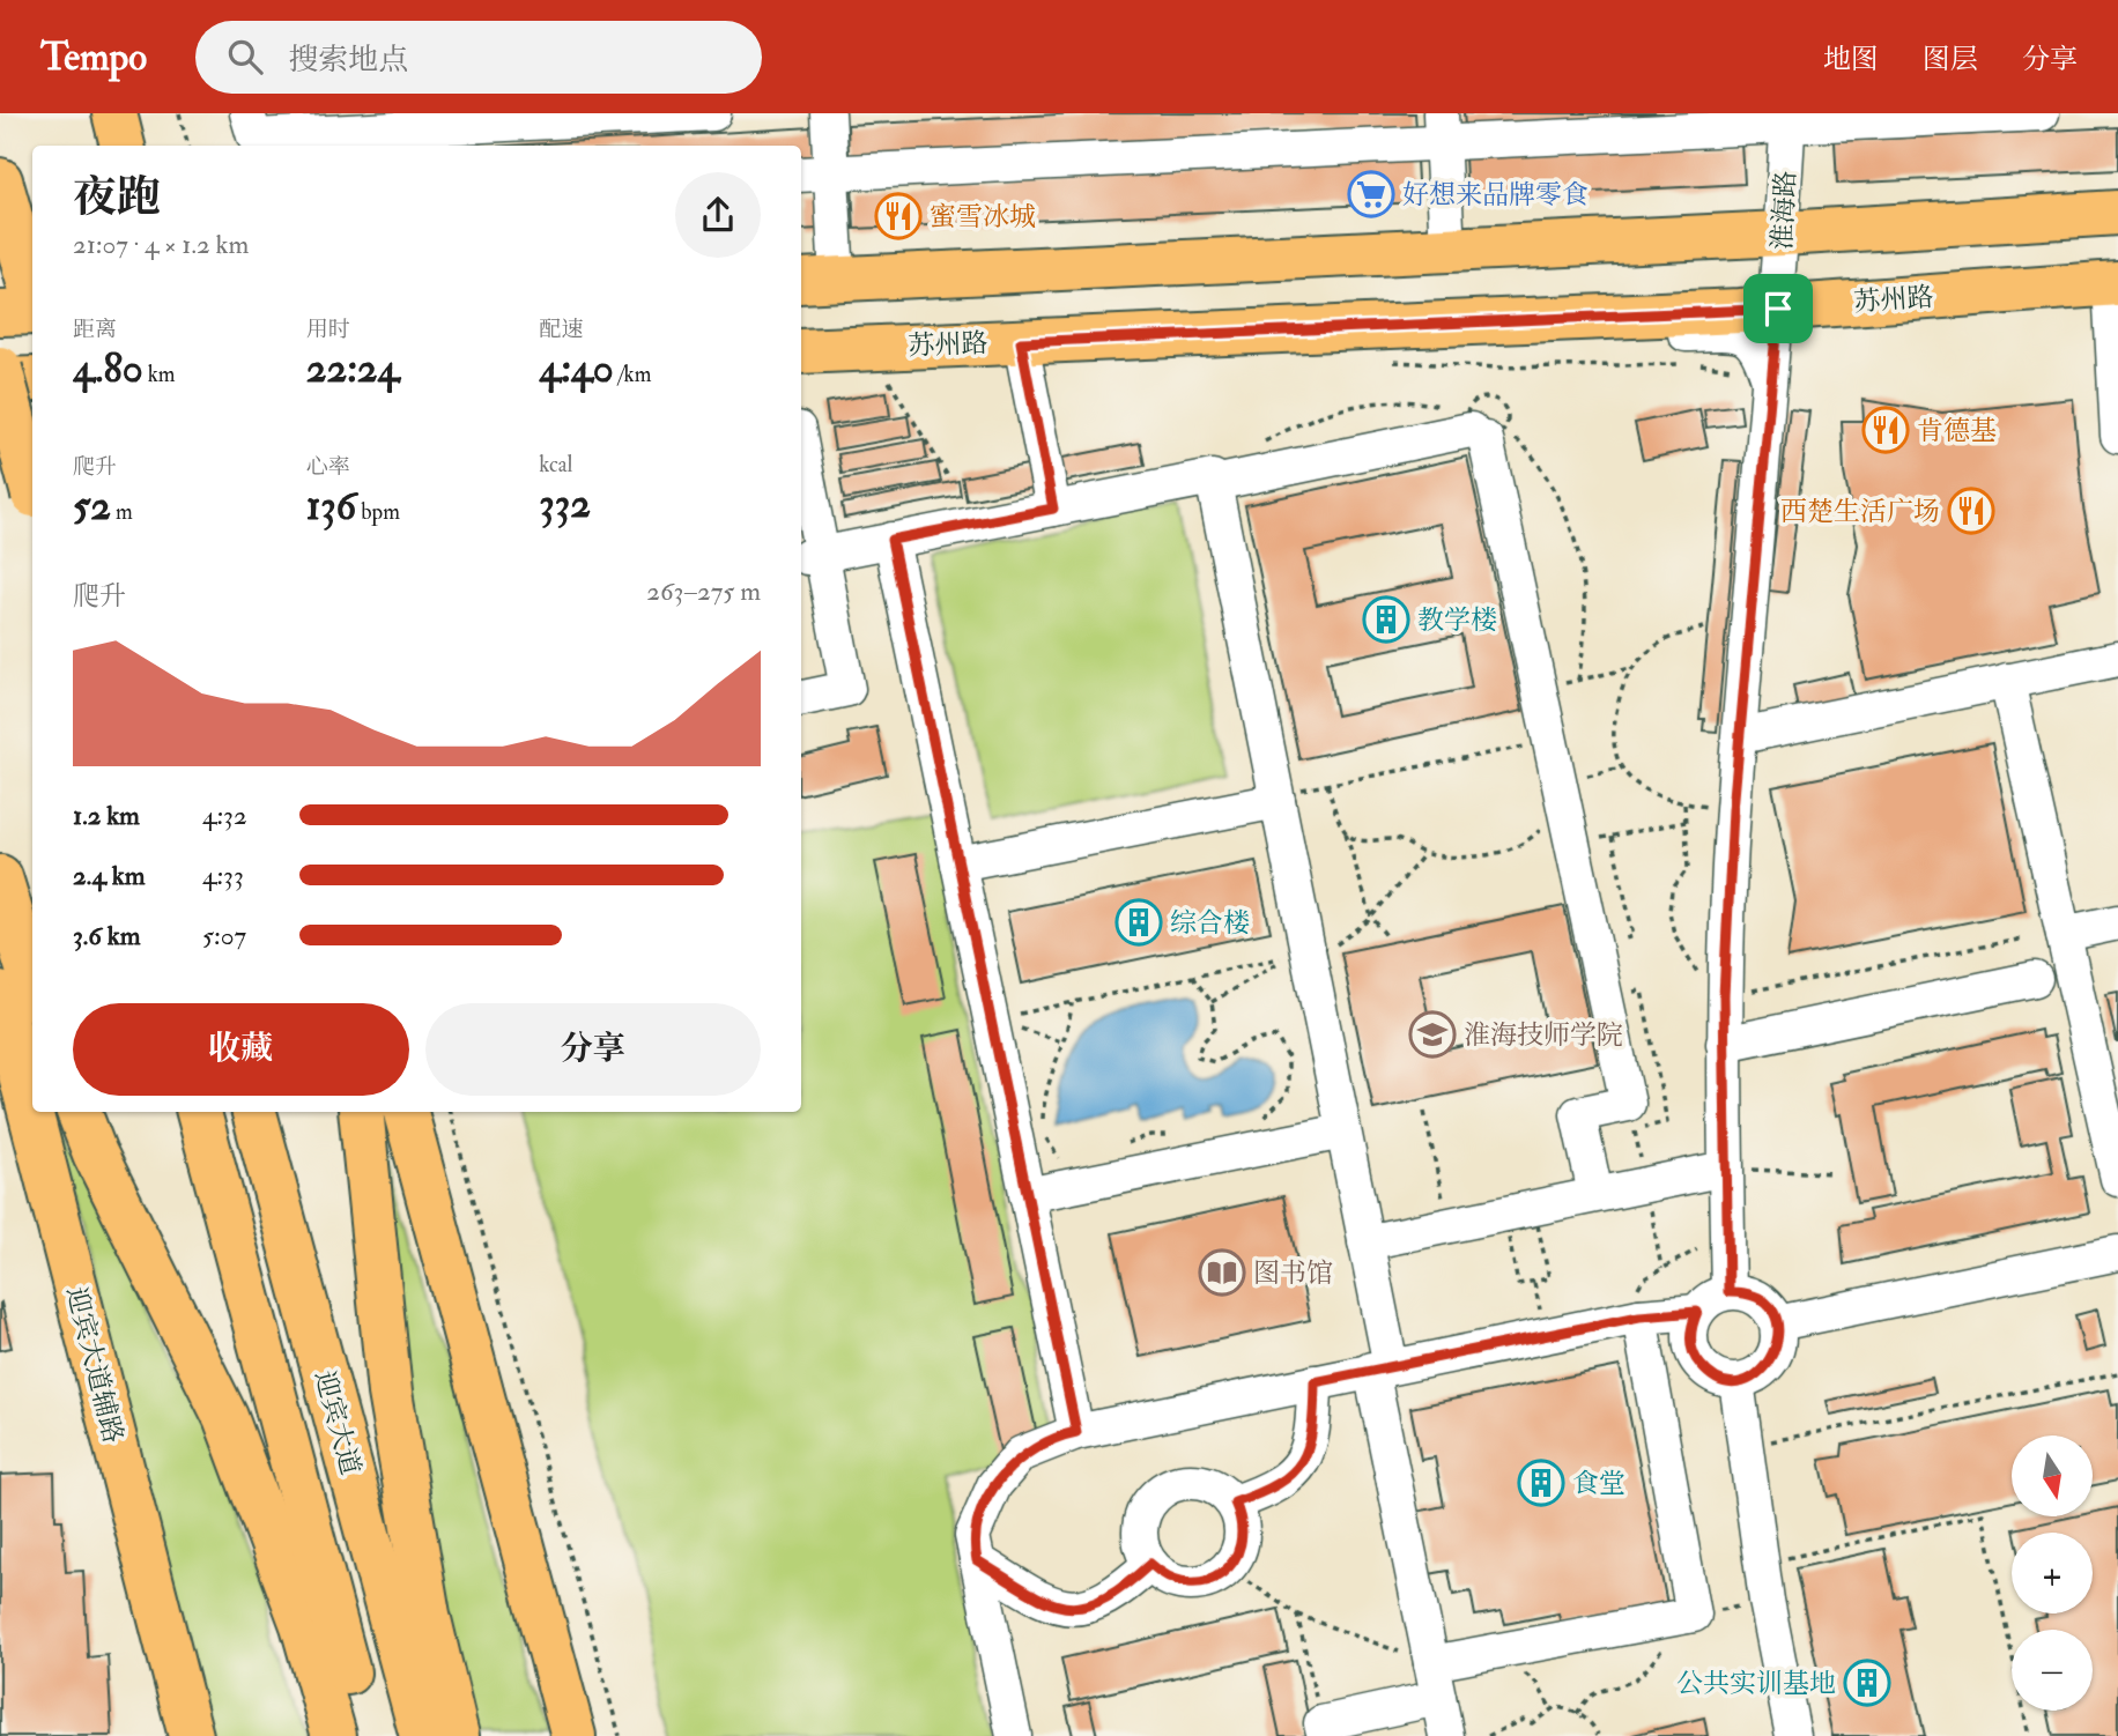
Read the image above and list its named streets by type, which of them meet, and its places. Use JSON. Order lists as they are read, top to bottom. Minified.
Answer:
{"streets":{"main road":["苏州路","迎宾大道辅路","迎宾大道"],"street":["淮海路"]},"crossings":[["淮海路","苏州路"]],"places":{"supermarket":["好想来品牌零食"],"restaurant":["蜜雪冰城","肯德基","西楚生活广场"],"building":["教学楼","综合楼","食堂","公共实训基地"],"school or university":["淮海技师学院"],"library":["图书馆"]},"north":"bottom","page":{"header":"Tempo","search":"搜索地点","nav":["地图","图层","分享"],"heading":["夜跑","21:07 · 4 × 1.2 km"],"stats":[["距离","4.80 km"],["用时","22:24"],["配速","4:40 /km"],["爬升","52 m"],["心率","136 bpm"],["kcal","332"]],"chart":["爬升","263–275 m"],"list":[{"name":"1.2 km","note":"4:32"},{"name":"2.4 km","note":"4:33"},{"name":"3.6 km","note":"5:07"}],"buttons":["收藏","分享"],"map_buttons":["+","−"]}}
